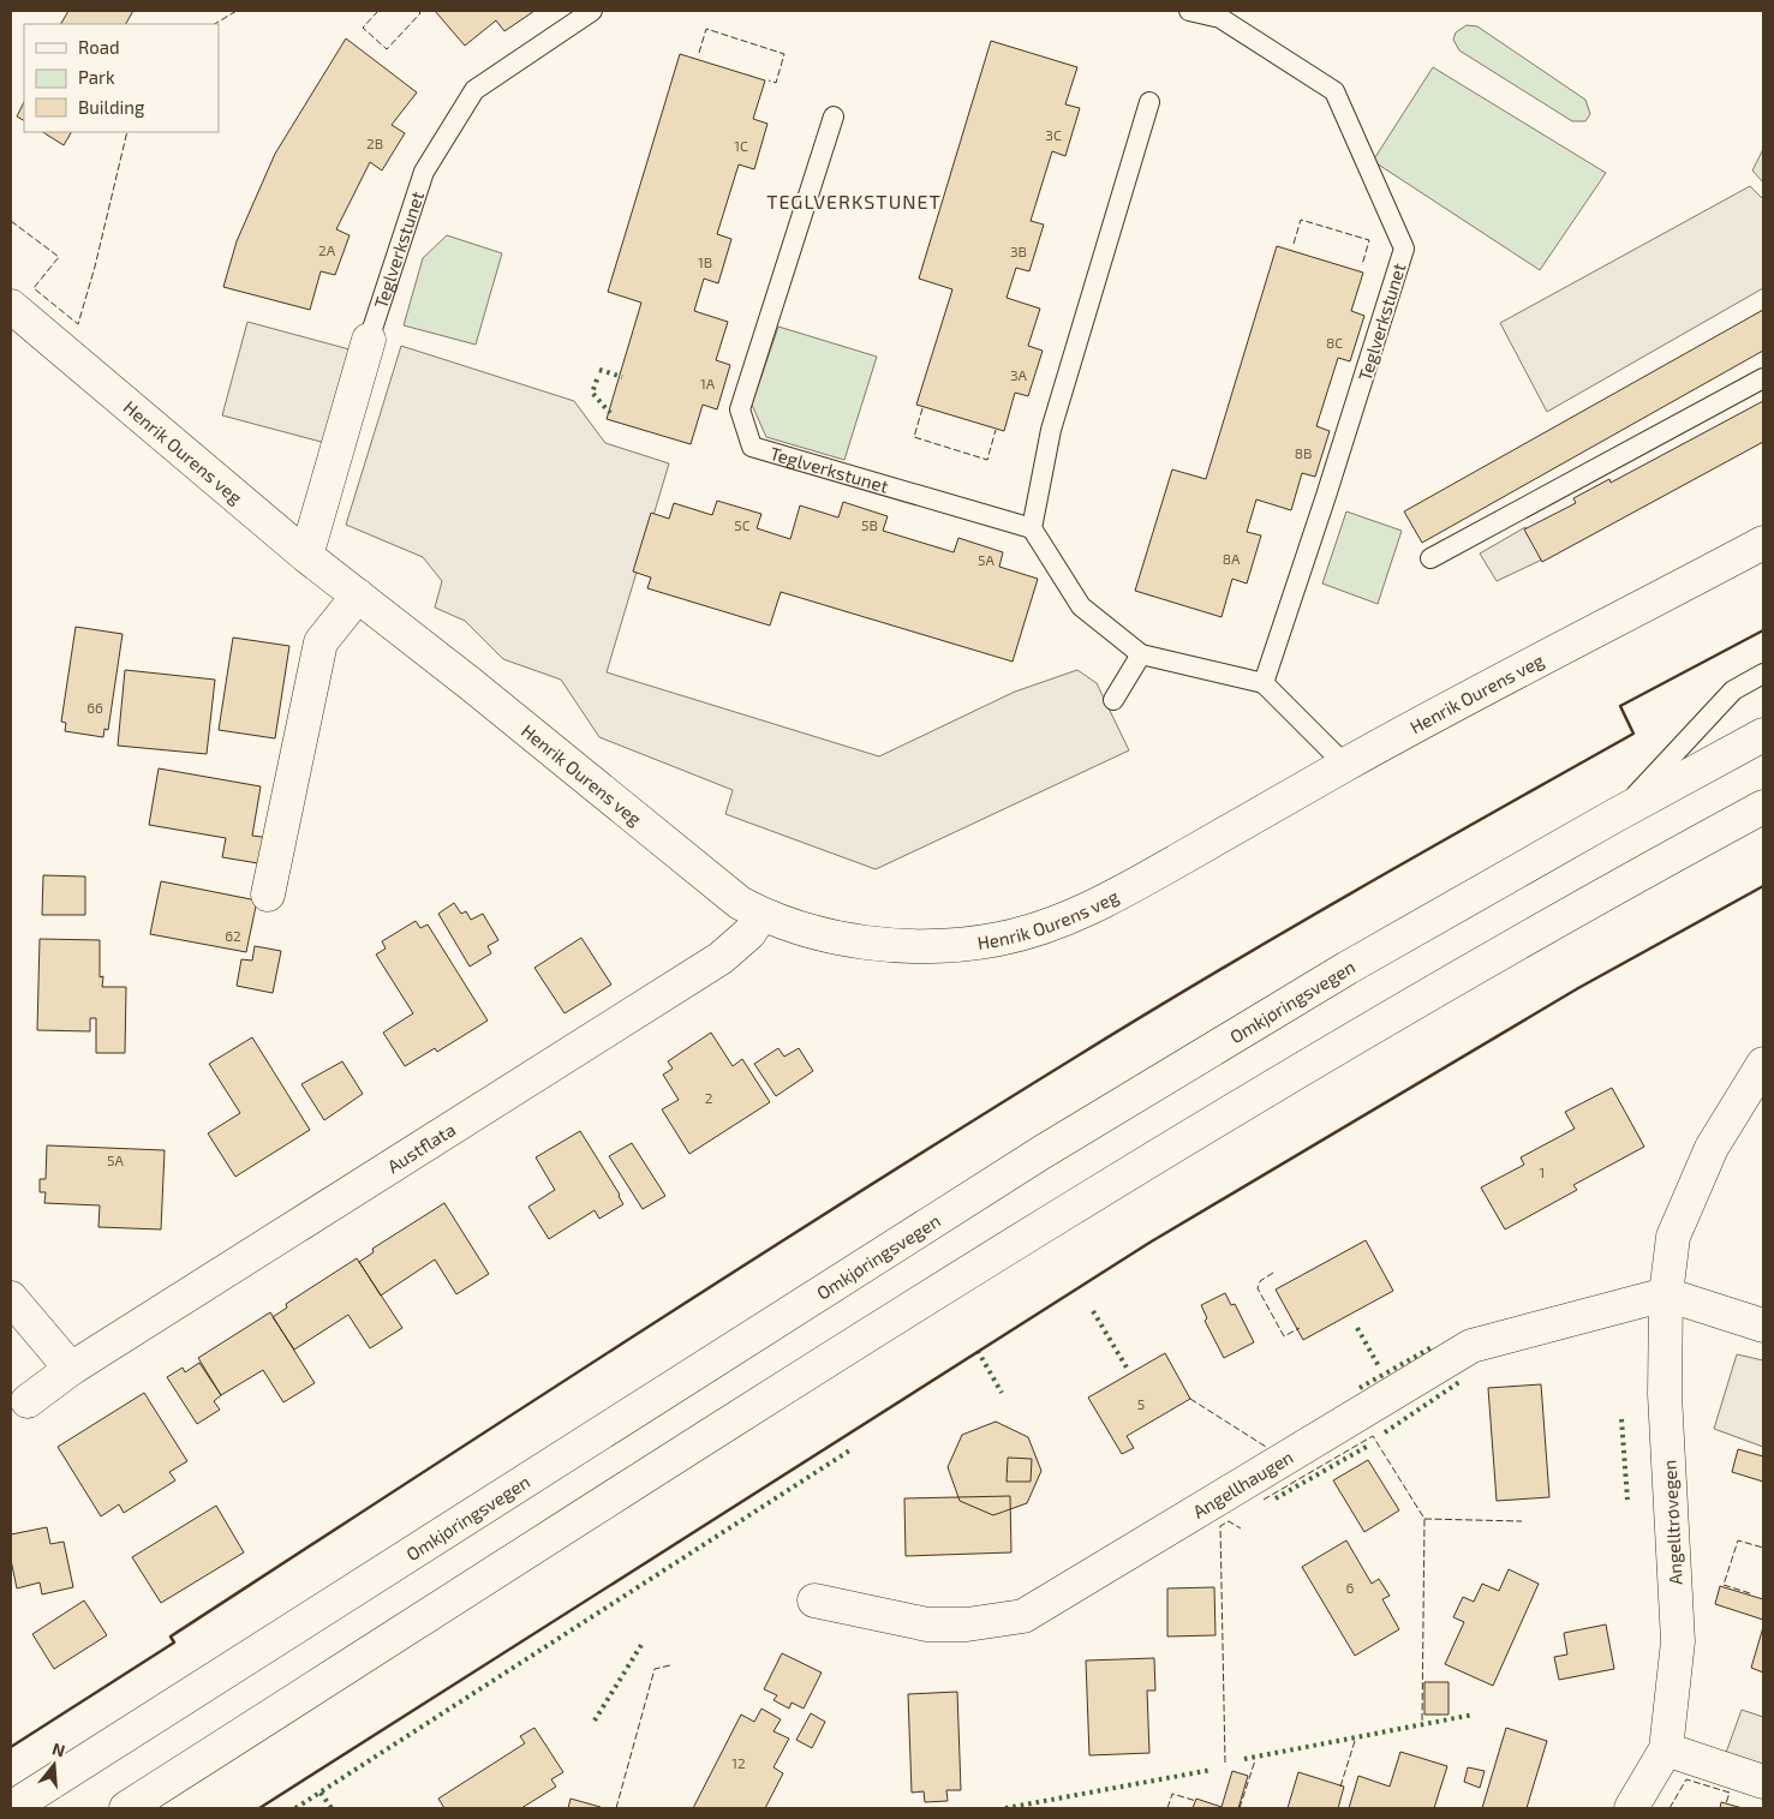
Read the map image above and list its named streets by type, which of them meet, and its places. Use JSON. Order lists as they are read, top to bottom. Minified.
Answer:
{"streets":{"main road":["Teglverkstunet","Henrik Ourens veg","Omkjøringsvegen","Austflata","Angellhaugen","Angelltrøvegen"]},"crossings":[["Teglverkstunet","Henrik Ourens veg"],["Henrik Ourens veg","Austflata"],["Angellhaugen","Angelltrøvegen"]],"districts":["TEGLVERKSTUNET"],"house_numbers":["3C","2B","1C","2A","3B","1B","8C","3A","1A","8B","5C","5B","8A","5A","66","62","2","5A","1","5","6","12"],"legend":["Road","Park","Building"],"north":"top"}
